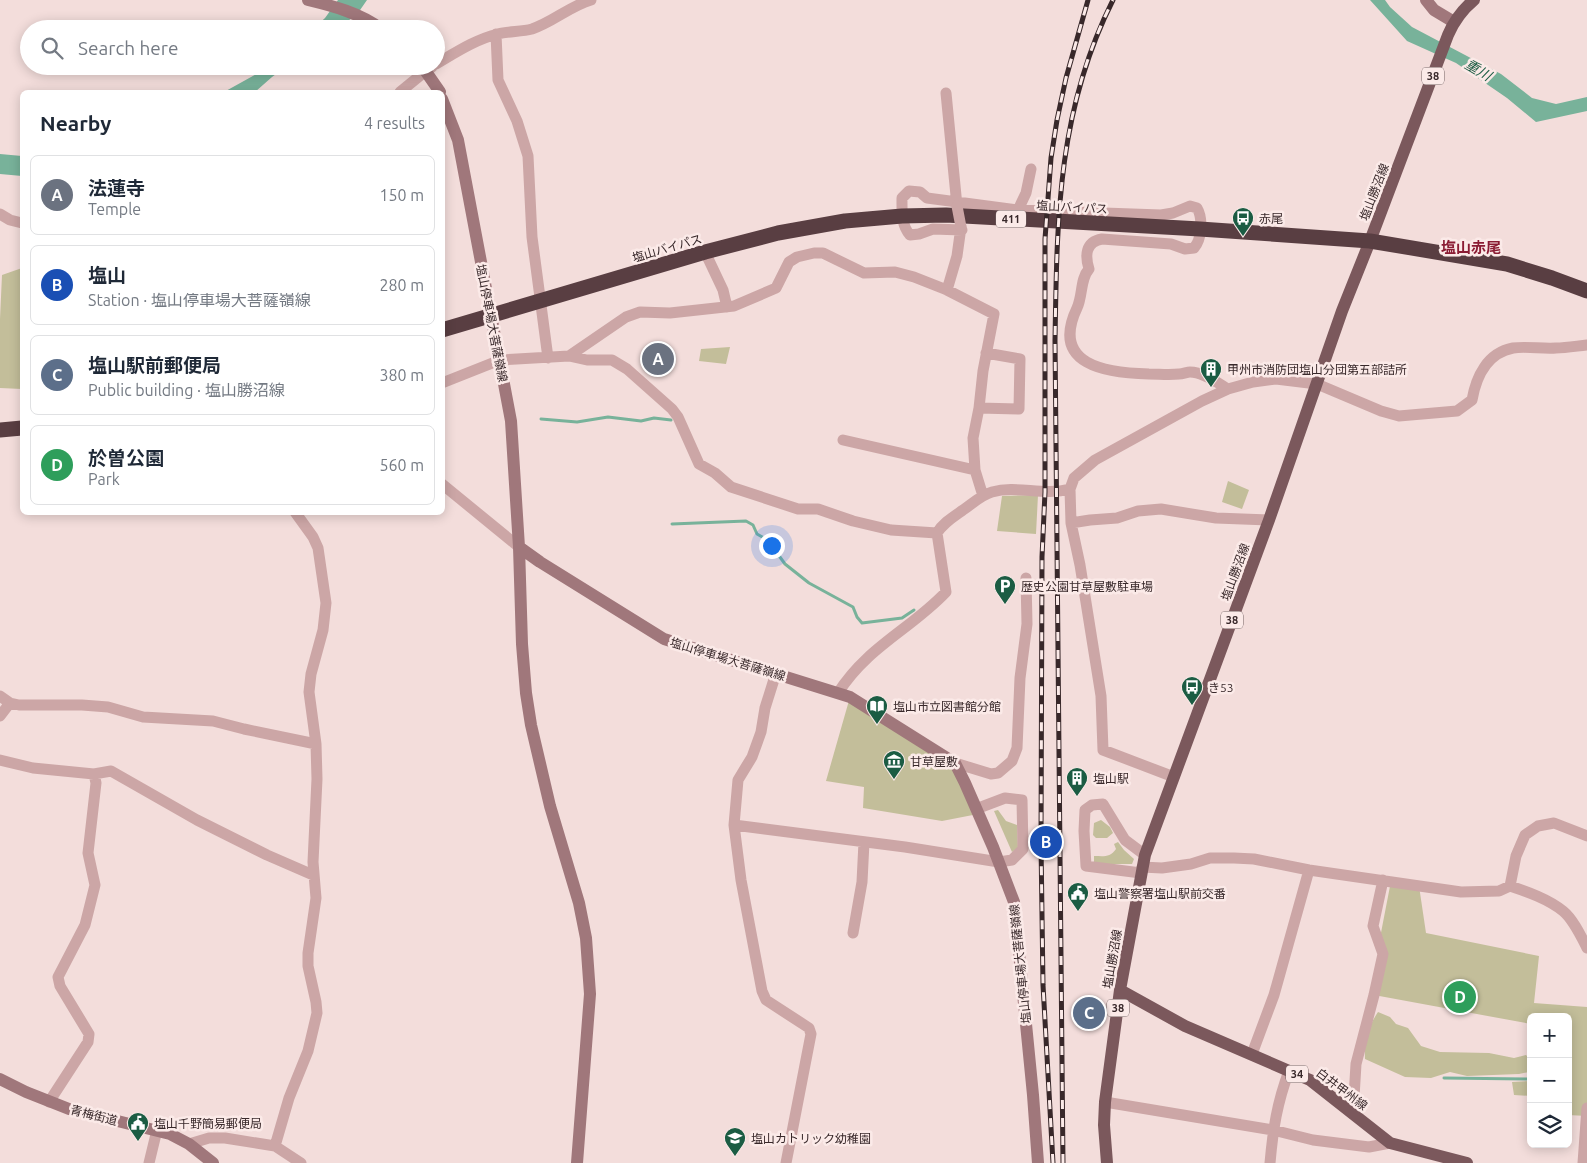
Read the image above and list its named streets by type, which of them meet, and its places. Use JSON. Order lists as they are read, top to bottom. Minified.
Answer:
{"streets":{"highway":["塩山バイパス","411"],"main road":["38","塩山勝沼線","塩山停車場大菩薩嶺線","34","白井甲州線","青梅街道"]},"crossings":[["38","塩山勝沼線"],["塩山勝沼線","塩山バイパス"],["塩山勝沼線","白井甲州線"],["塩山バイパス","塩山停車場大菩薩嶺線"]],"districts":["塩山赤尾"],"water":["重川"],"places":{"bus stop":["赤尾","き53"],"building":["甲州市消防団塩山分団第五部詰所","塩山駅"],"parking":["歴史公園甘草屋敷駐車場"],"library":["塩山市立図書館分館"],"museum":["甘草屋敷"],"public building":["塩山警察署塩山駅前交番","塩山千野簡易郵便局"],"school or university":["塩山カトリック幼稚園"]},"page":{"search":"Search here","heading":["Nearby","4 results"],"list":[{"mark":"A","name":"法蓮寺","note":"Temple","value":"150 m"},{"mark":"B","name":"塩山","note":"Station · 塩山停車場大菩薩嶺線","value":"280 m"},{"mark":"C","name":"塩山駅前郵便局","note":"Public building · 塩山勝沼線","value":"380 m"},{"mark":"D","name":"於曽公園","note":"Park","value":"560 m"}],"pins":["A","B","D","C"],"map_buttons":["+","−"]}}
